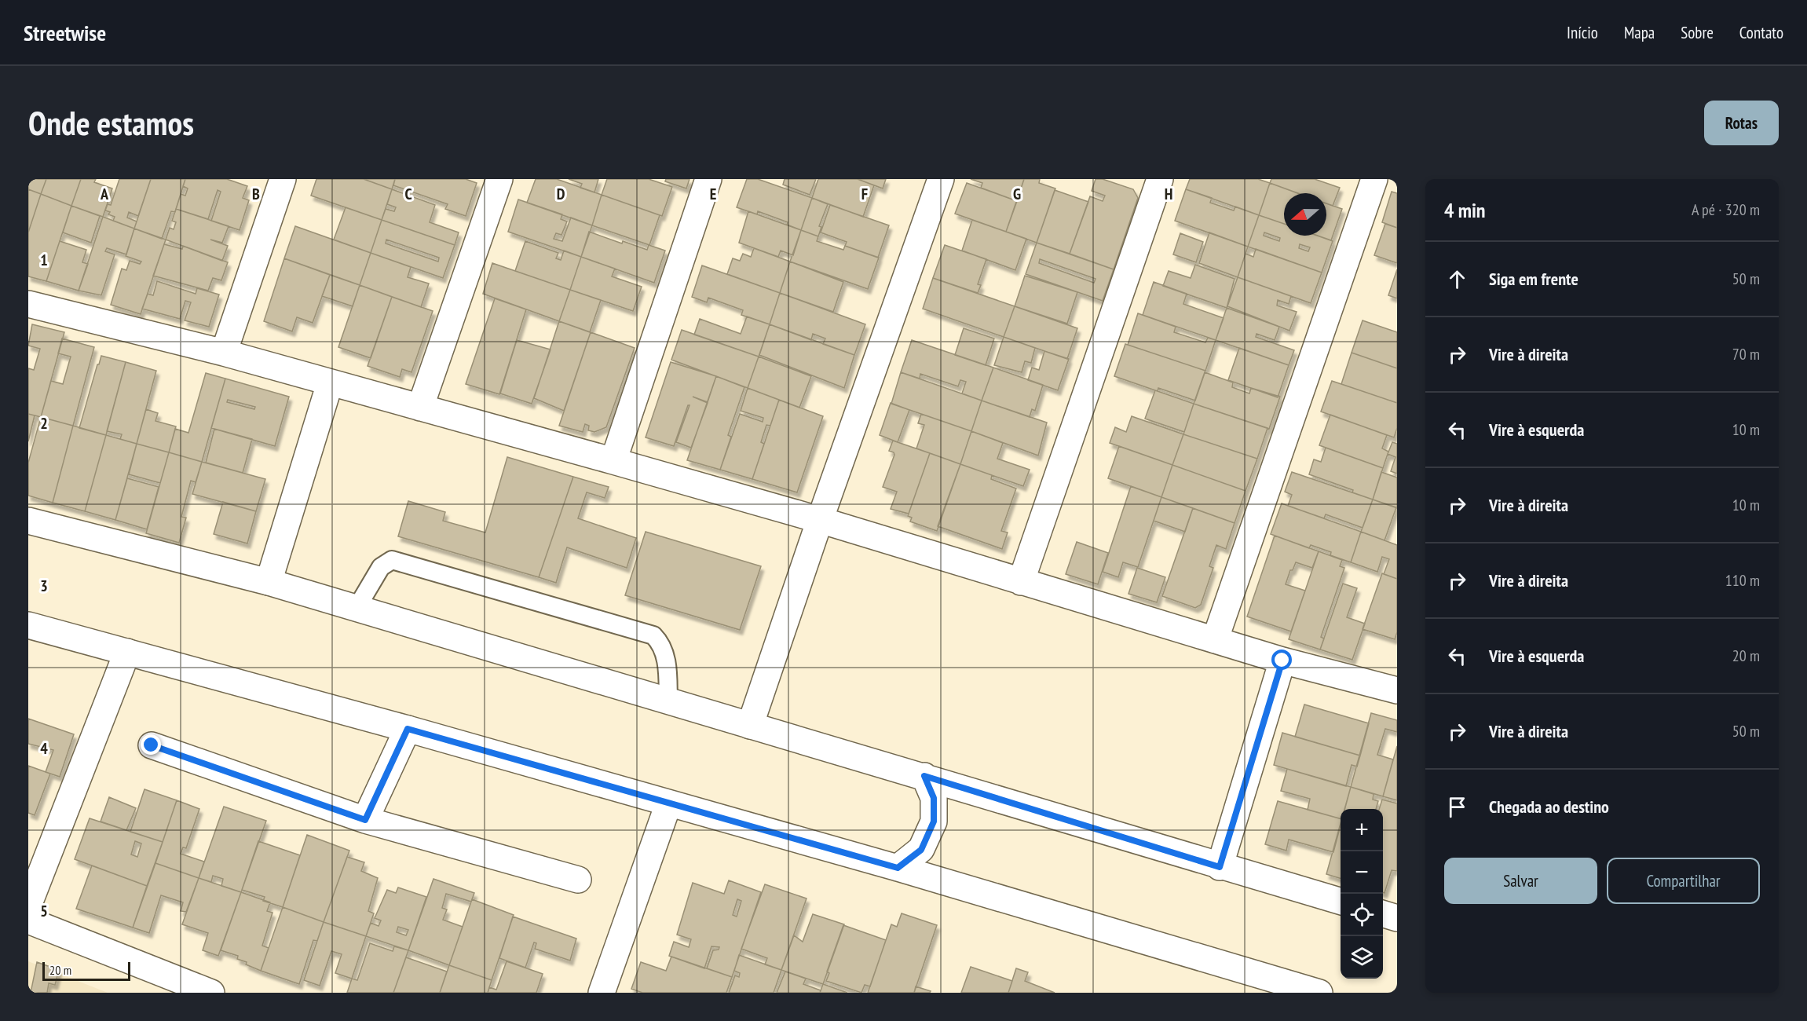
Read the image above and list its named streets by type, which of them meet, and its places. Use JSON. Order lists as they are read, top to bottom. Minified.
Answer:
{"scale_bar":"20 m","north":"left","page":{"header":"Streetwise","nav":["Início","Mapa","Sobre","Contato"],"buttons":["Rotas",["Salvar","Compartilhar"]],"title":"Onde estamos","heading":["4 min","A pé · 320 m"],"list":[["Siga em frente","50 m"],["Vire à direita","70 m"],["Vire à esquerda","10 m"],["Vire à direita","10 m"],["Vire à direita","110 m"],["Vire à esquerda","20 m"],["Vire à direita","50 m"],"Chegada ao destino"],"map_buttons":["+","−"],"scale":"20 m"},"grid":{"columns":["A","B","C","D","E","F","G","H"],"rows":["1","2","3","4","5"]}}
